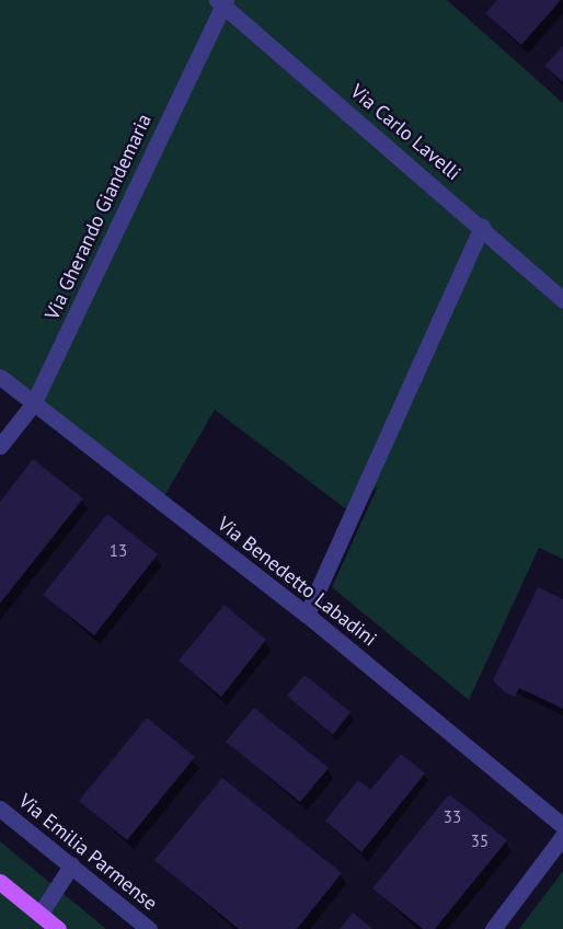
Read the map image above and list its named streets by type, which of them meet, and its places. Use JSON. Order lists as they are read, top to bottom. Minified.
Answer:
{"streets":{"street":["Via Carlo Lavelli","Via Gherando Giandemaria","Via Benedetto Labadini","Via Emilia Parmense"]},"crossings":[["Via Carlo Lavelli","Via Gherando Giandemaria"],["Via Gherando Giandemaria","Via Benedetto Labadini"]],"house_numbers":["13","33","35"]}
